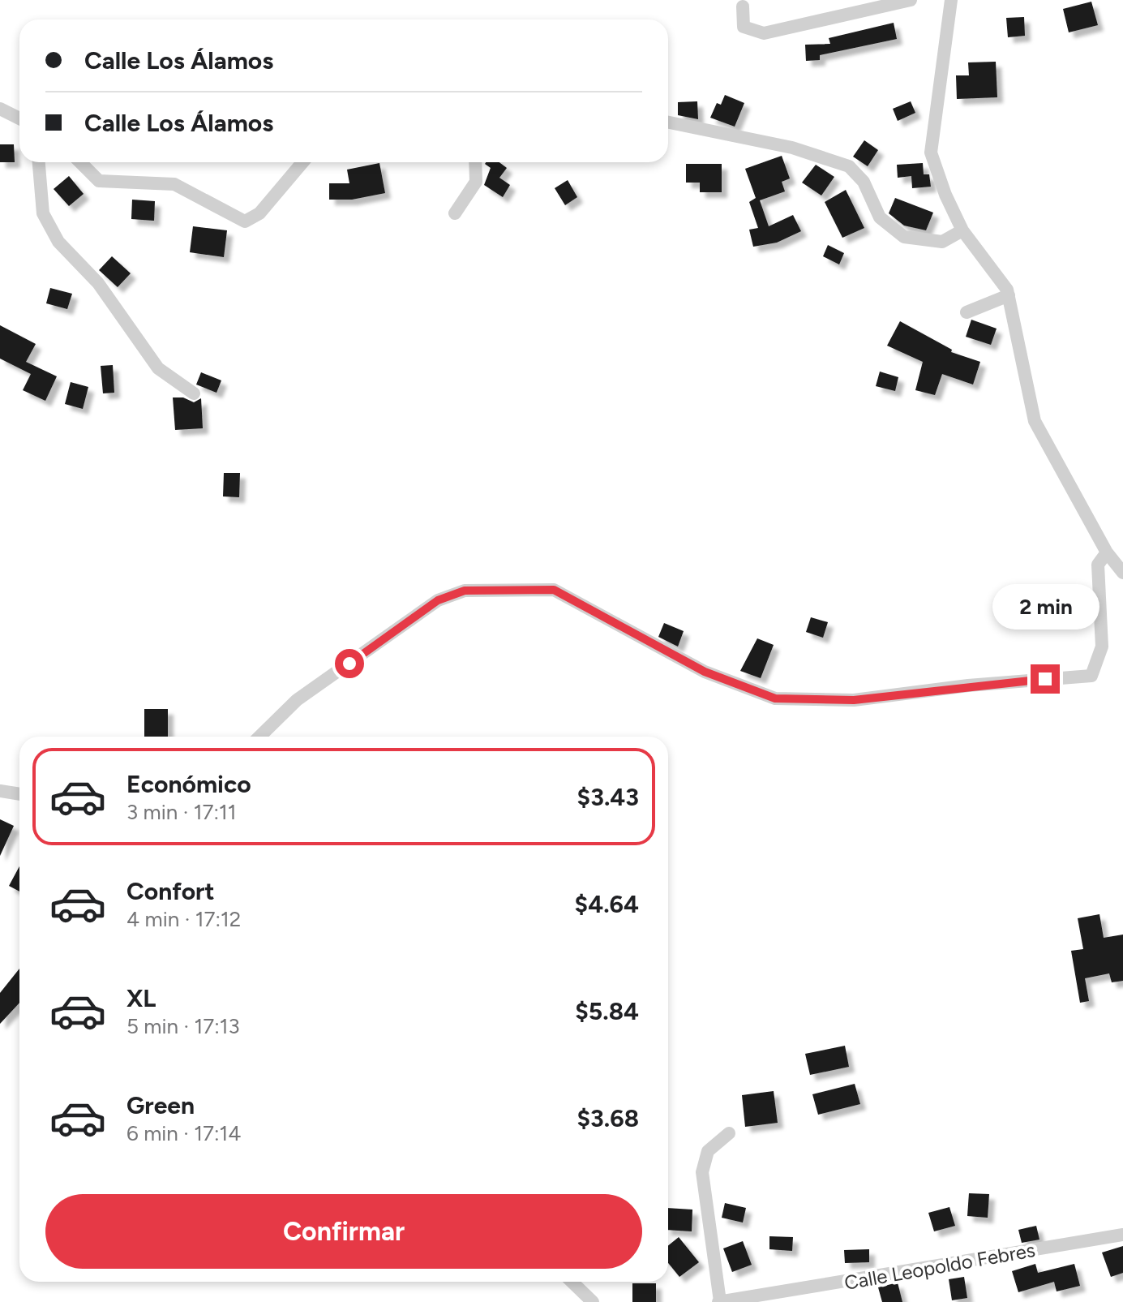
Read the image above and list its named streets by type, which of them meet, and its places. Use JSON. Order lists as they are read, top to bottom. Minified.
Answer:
{"streets":{"street":["Calle Leopoldo Febres"]},"page":{"banner":["Calle Los Álamos","Calle Los Álamos"],"bubble":"2 min","list":[{"name":"Económico","note":"3 min · 17:11","value":"$3.43"},{"name":"Confort","note":"4 min · 17:12","value":"$4.64"},{"name":"XL","note":"5 min · 17:13","value":"$5.84"},{"name":"Green","note":"6 min · 17:14","value":"$3.68"}],"buttons":"Confirmar"}}
